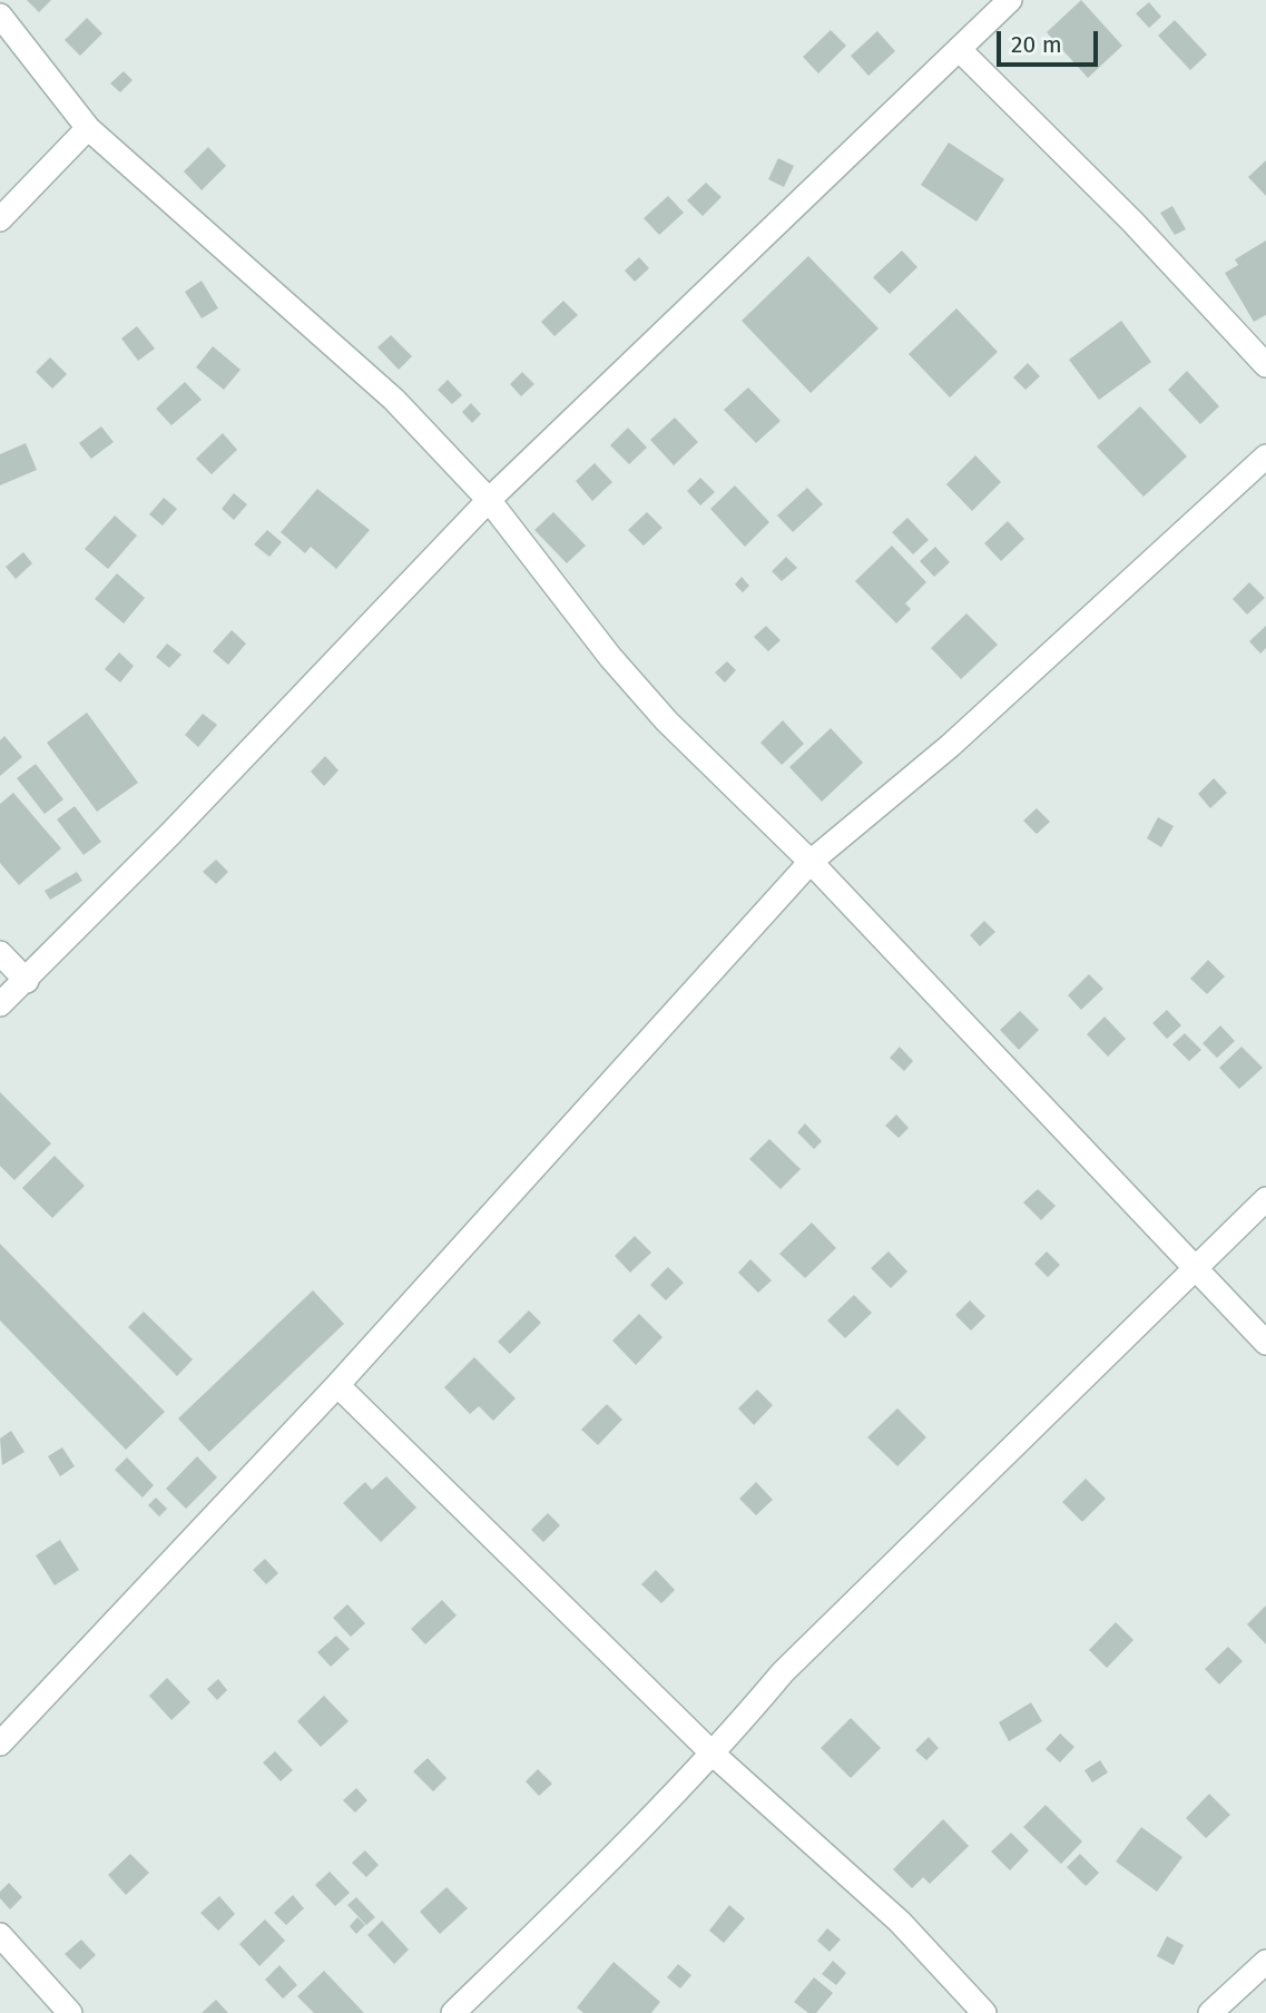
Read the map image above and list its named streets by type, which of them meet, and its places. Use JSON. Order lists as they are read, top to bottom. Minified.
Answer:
{"scale_bar":"20 m"}
